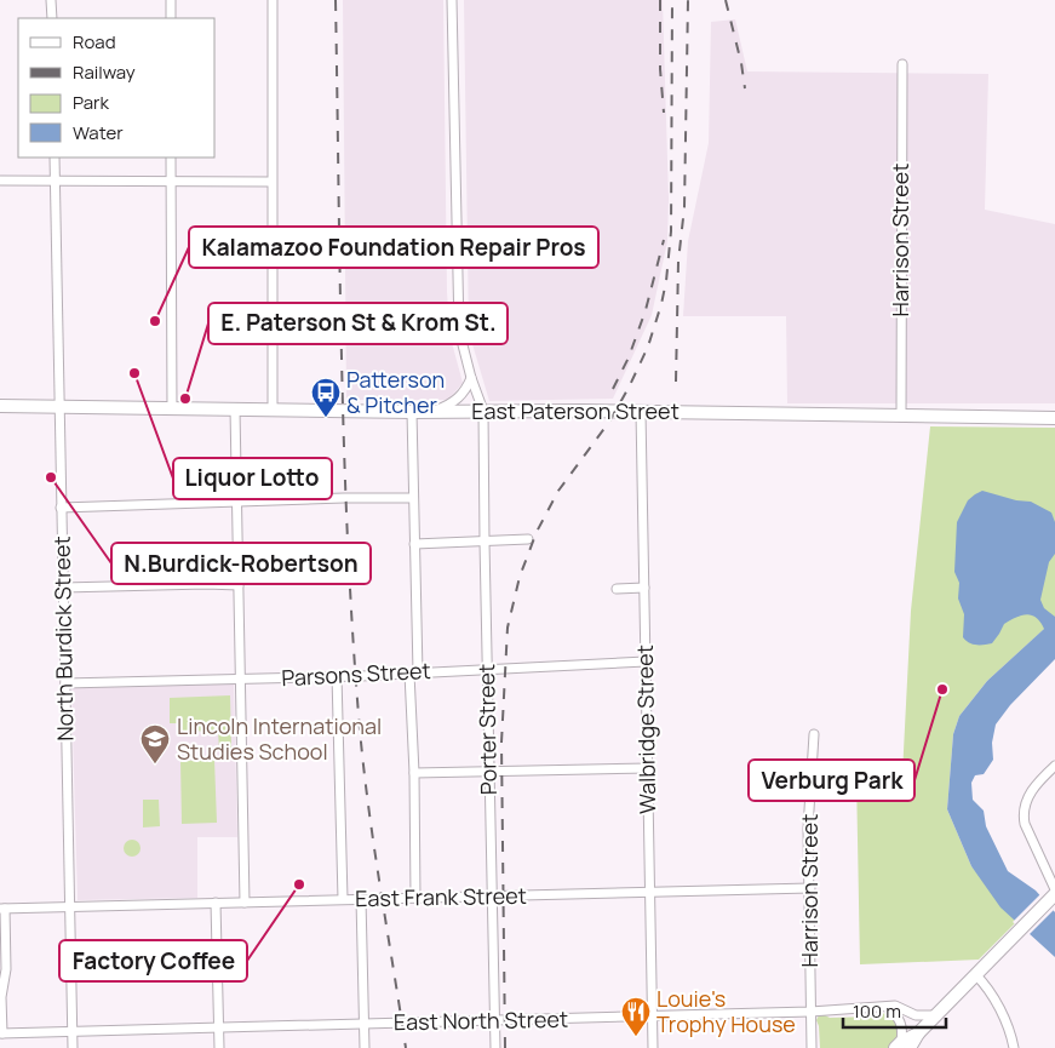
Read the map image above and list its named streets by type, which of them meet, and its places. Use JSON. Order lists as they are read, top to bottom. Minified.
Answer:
{"streets":{"street":["Harrison Street","East Paterson Street","North Burdick Street","Parsons Street","Porter Street","Walbridge Street","East Frank Street","East North Street"]},"crossings":[["Harrison Street","East Paterson Street"],["Harrison Street","East Frank Street"],["Harrison Street","East North Street"],["East Paterson Street","North Burdick Street"],["East Paterson Street","Porter Street"],["East Paterson Street","Walbridge Street"],["North Burdick Street","Parsons Street"],["North Burdick Street","East Frank Street"],["North Burdick Street","East North Street"],["Parsons Street","Porter Street"],["Parsons Street","Walbridge Street"],["Porter Street","East Frank Street"],["Porter Street","East North Street"],["Walbridge Street","East Frank Street"],["Walbridge Street","East North Street"]],"places":{"other":["Kalamazoo Foundation Repair Pros","Liquor Lotto","E. Paterson St & Krom St.","N.Burdick-Robertson","Verburg Park","Factory Coffee"],"bus stop":["Patterson & Pitcher"],"school or university":["Lincoln International Studies School"],"restaurant":["Louie's Trophy House"]},"legend":["Road","Railway","Park","Water"],"scale_bar":"100 m"}
